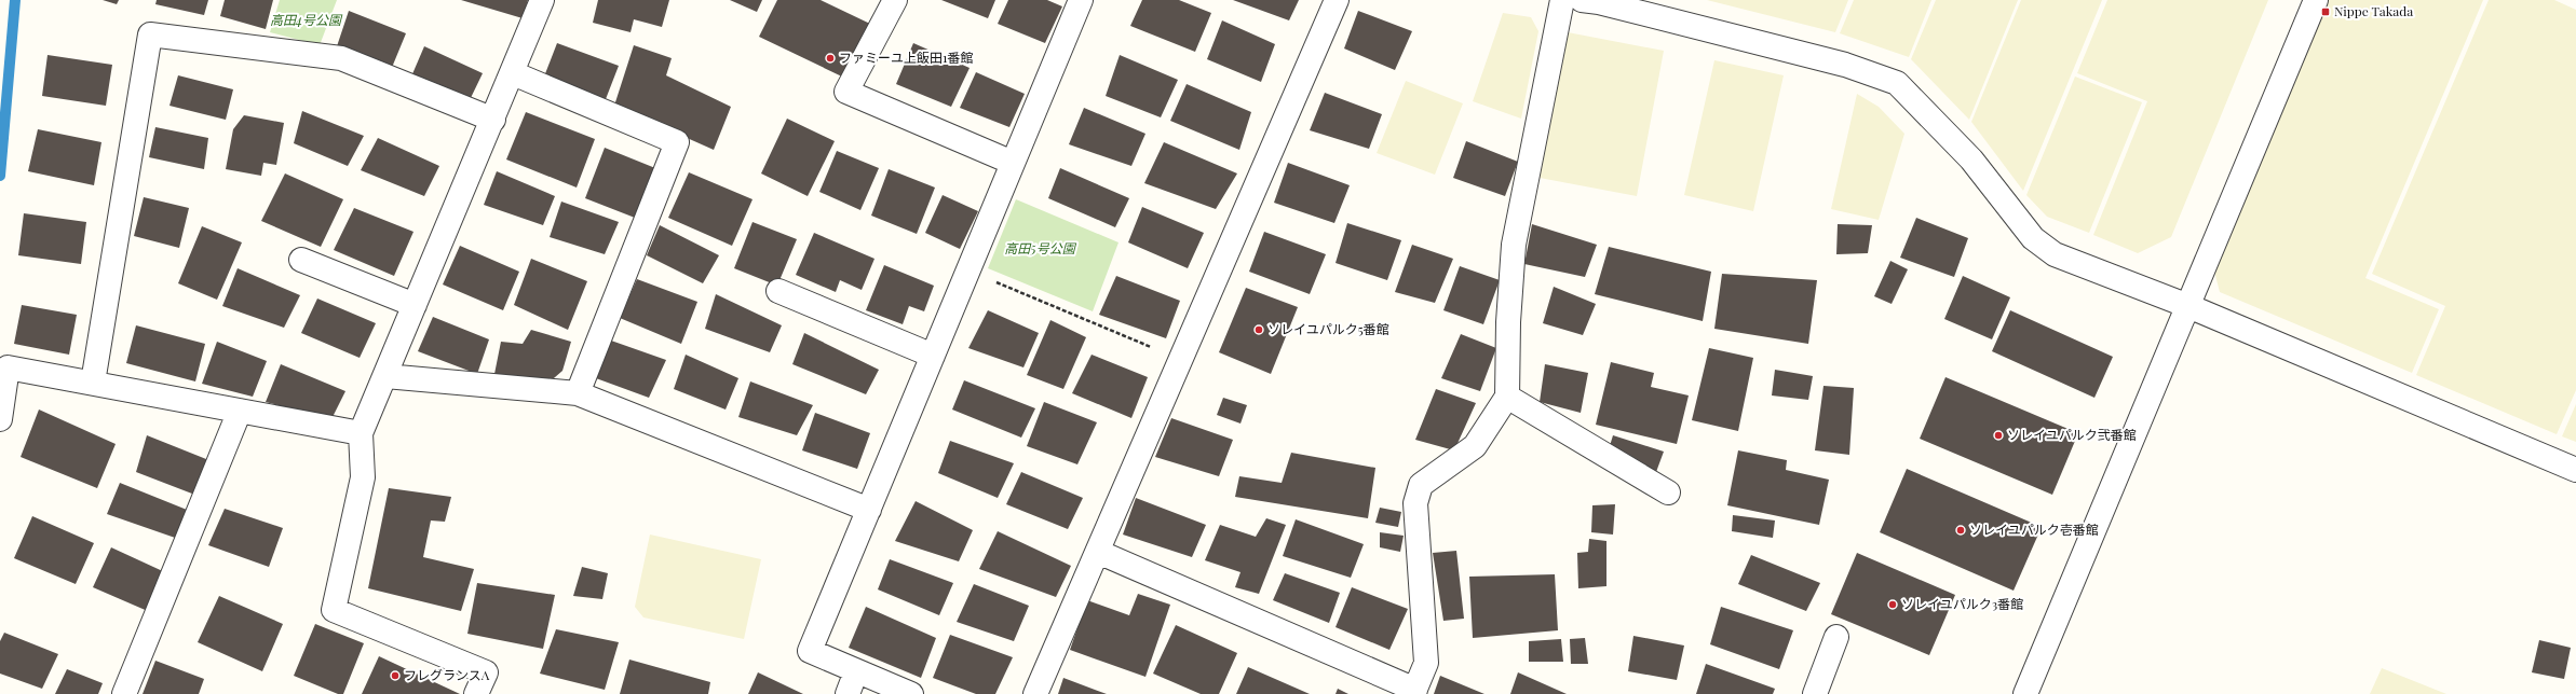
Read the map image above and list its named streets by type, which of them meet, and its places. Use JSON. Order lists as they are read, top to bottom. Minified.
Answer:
{"parks":["高田4号公園","高田5号公園"],"places":{"transit":["Nippe Takada"],"other":["ファミーユ上飯田1番館","ソレイユパルク5番館","ソレイユパルク弐番館","ソレイユパルク壱番館","ソレイユパルク3番館","フレグランスA"]}}
